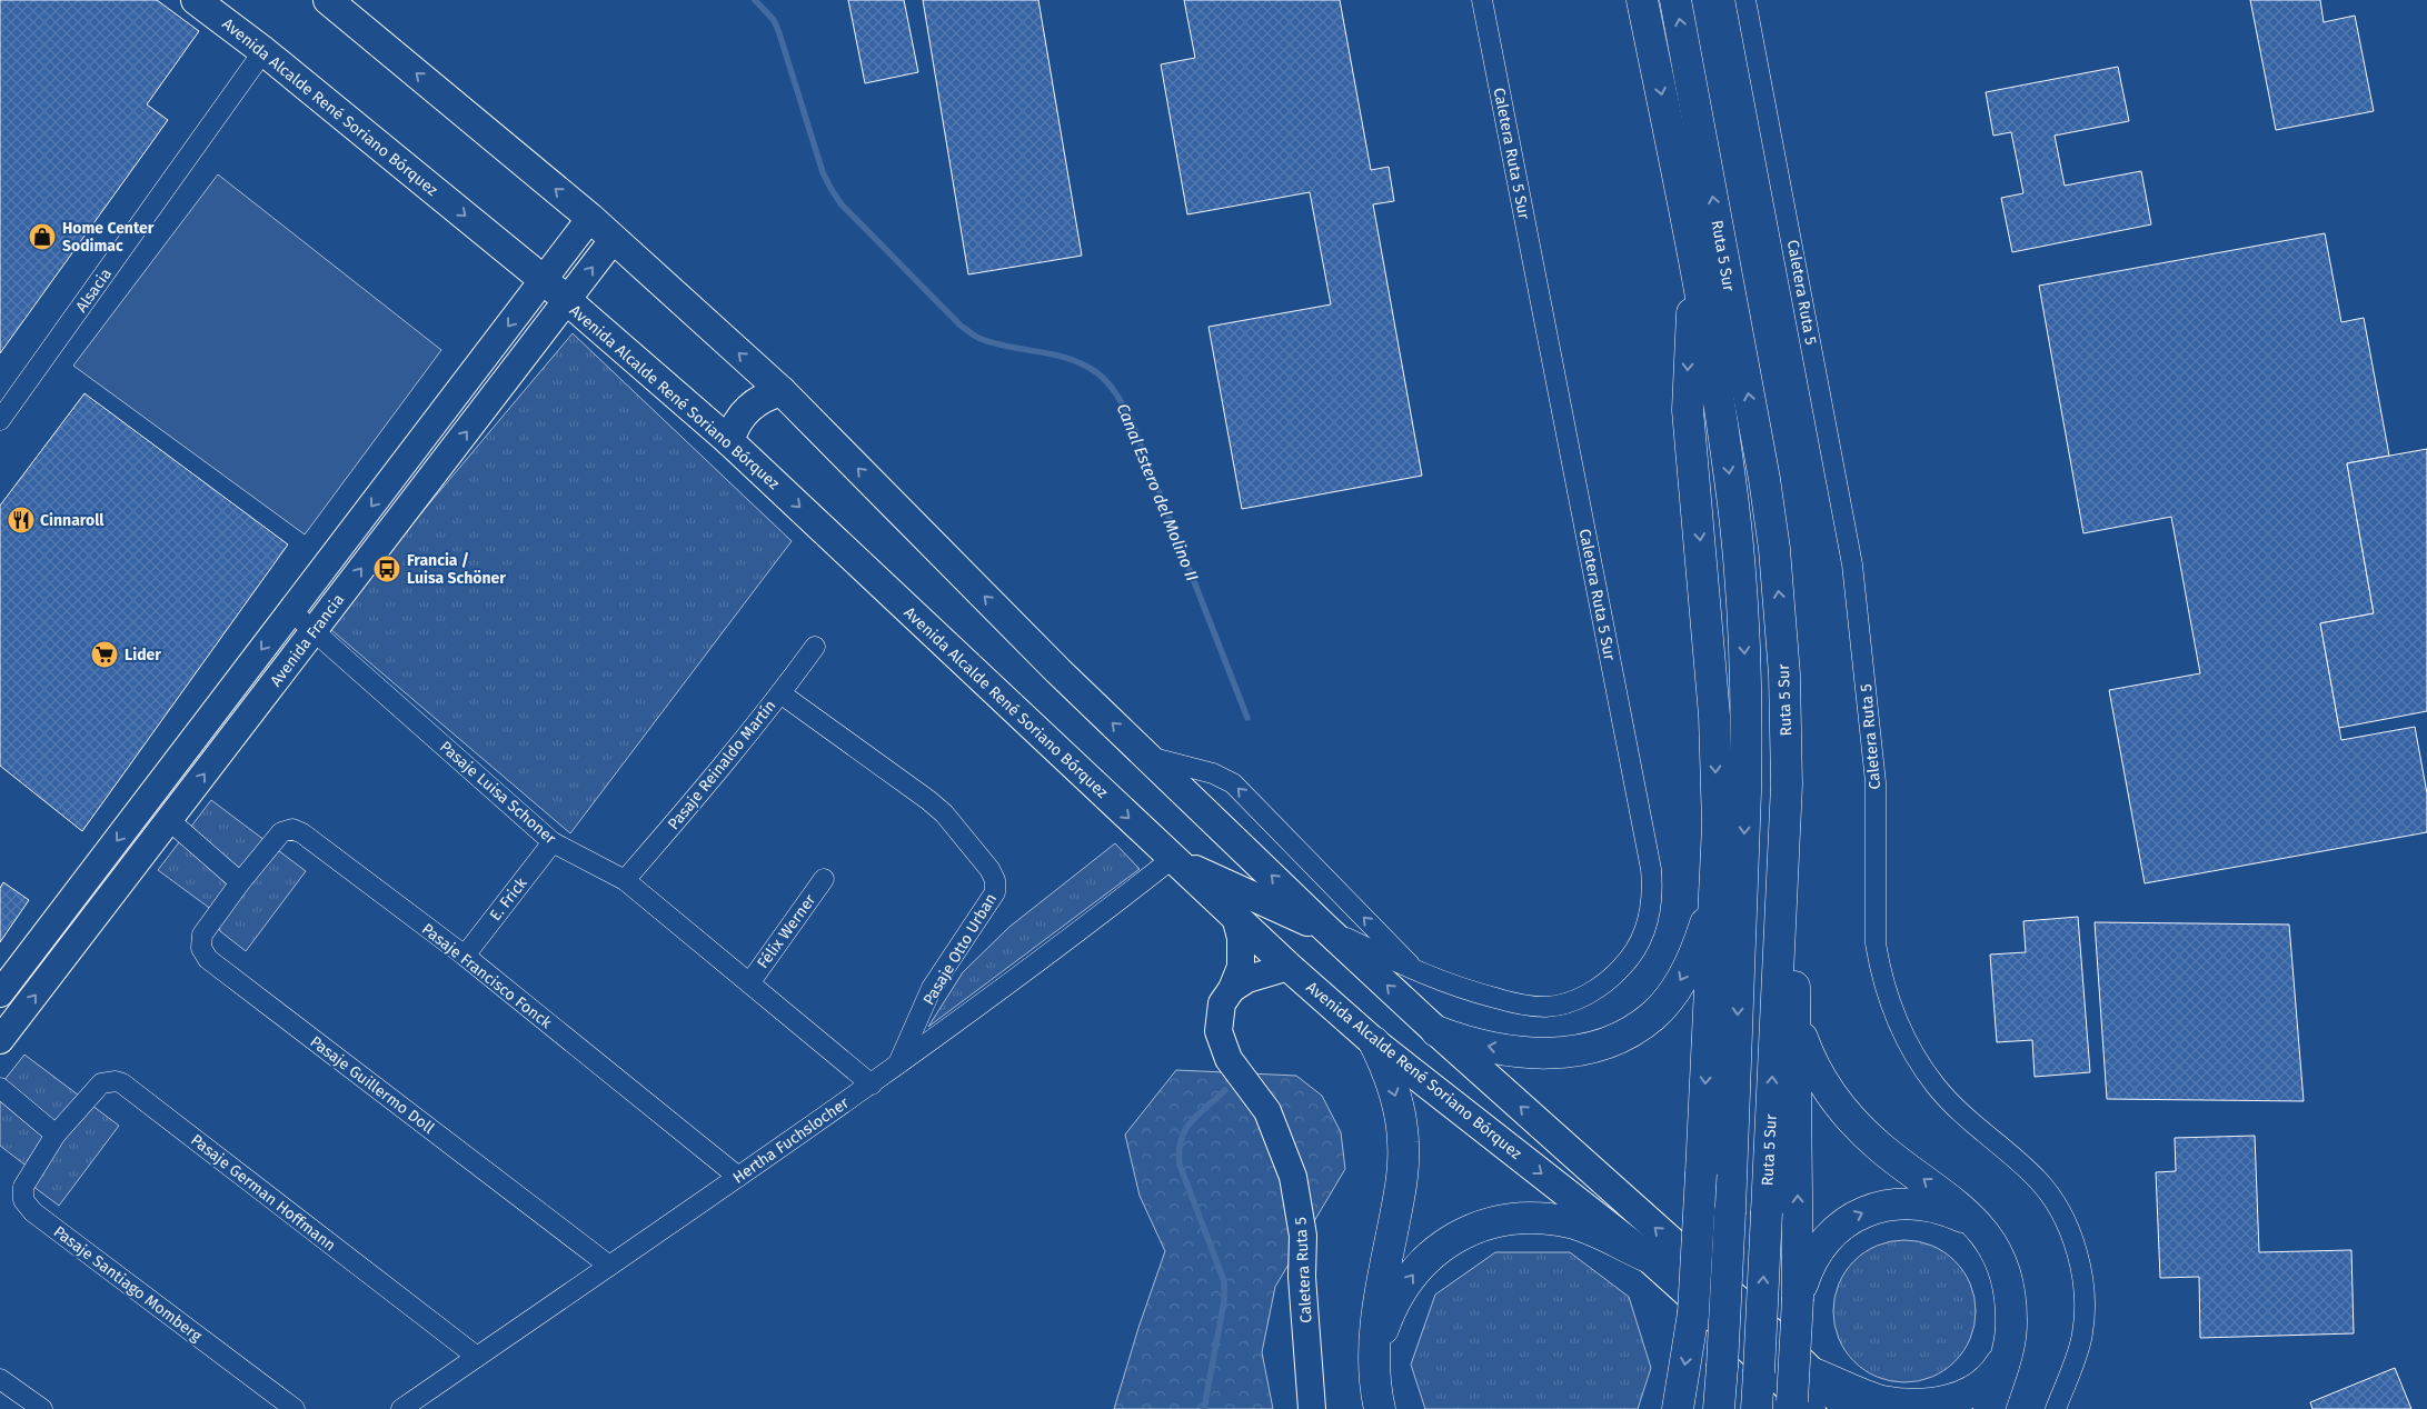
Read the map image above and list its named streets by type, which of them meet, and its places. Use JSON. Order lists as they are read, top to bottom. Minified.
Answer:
{"streets":{"highway":["Ruta 5 Sur"],"main road":["Avenida Alcalde René Soriano Bórquez","Caletera Ruta 5","Avenida Francia"],"street":["Caletera Ruta 5 Sur","Alsacia","Pasaje Reinaldo Martín","Pasaje Luisa Schoner","E. Frick","Félix Werner","Pasaje Otto Urban","Pasaje Francisco Fonck","Pasaje Guillermo Doll","Hertha Fuchslocher","Pasaje German Hoffmann","Pasaje Santiago Momberg"]},"crossings":[["Avenida Alcalde René Soriano Bórquez","Alsacia"],["Avenida Alcalde René Soriano Bórquez","Caletera Ruta 5"],["Avenida Alcalde René Soriano Bórquez","Avenida Francia"],["Avenida Alcalde René Soriano Bórquez","Hertha Fuchslocher"],["Avenida Francia","Pasaje Luisa Schoner"],["Pasaje Reinaldo Martín","Pasaje Luisa Schoner"],["Pasaje Reinaldo Martín","Pasaje Otto Urban"],["Pasaje Luisa Schoner","E. Frick"],["Pasaje Luisa Schoner","Félix Werner"],["Pasaje Luisa Schoner","Hertha Fuchslocher"],["E. Frick","Pasaje Francisco Fonck"],["Pasaje Otto Urban","Hertha Fuchslocher"],["Pasaje Francisco Fonck","Pasaje Guillermo Doll"],["Pasaje Francisco Fonck","Hertha Fuchslocher"],["Pasaje Guillermo Doll","Hertha Fuchslocher"],["Hertha Fuchslocher","Pasaje German Hoffmann"],["Pasaje German Hoffmann","Pasaje Santiago Momberg"]],"water":["Canal Estero del Molino II"],"places":{"shop":["Home Center Sodimac"],"restaurant":["Cinnaroll"],"bus stop":["Francia / Luisa Schöner"],"supermarket":["Lider"]}}
